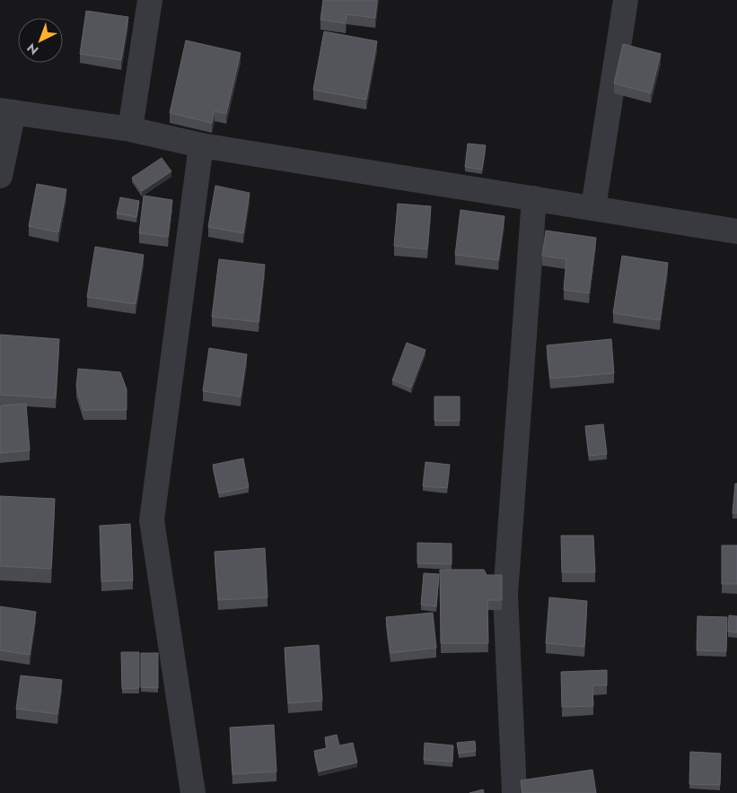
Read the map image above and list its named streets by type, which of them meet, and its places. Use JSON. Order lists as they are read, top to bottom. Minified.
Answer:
{"north":"bottom left"}
